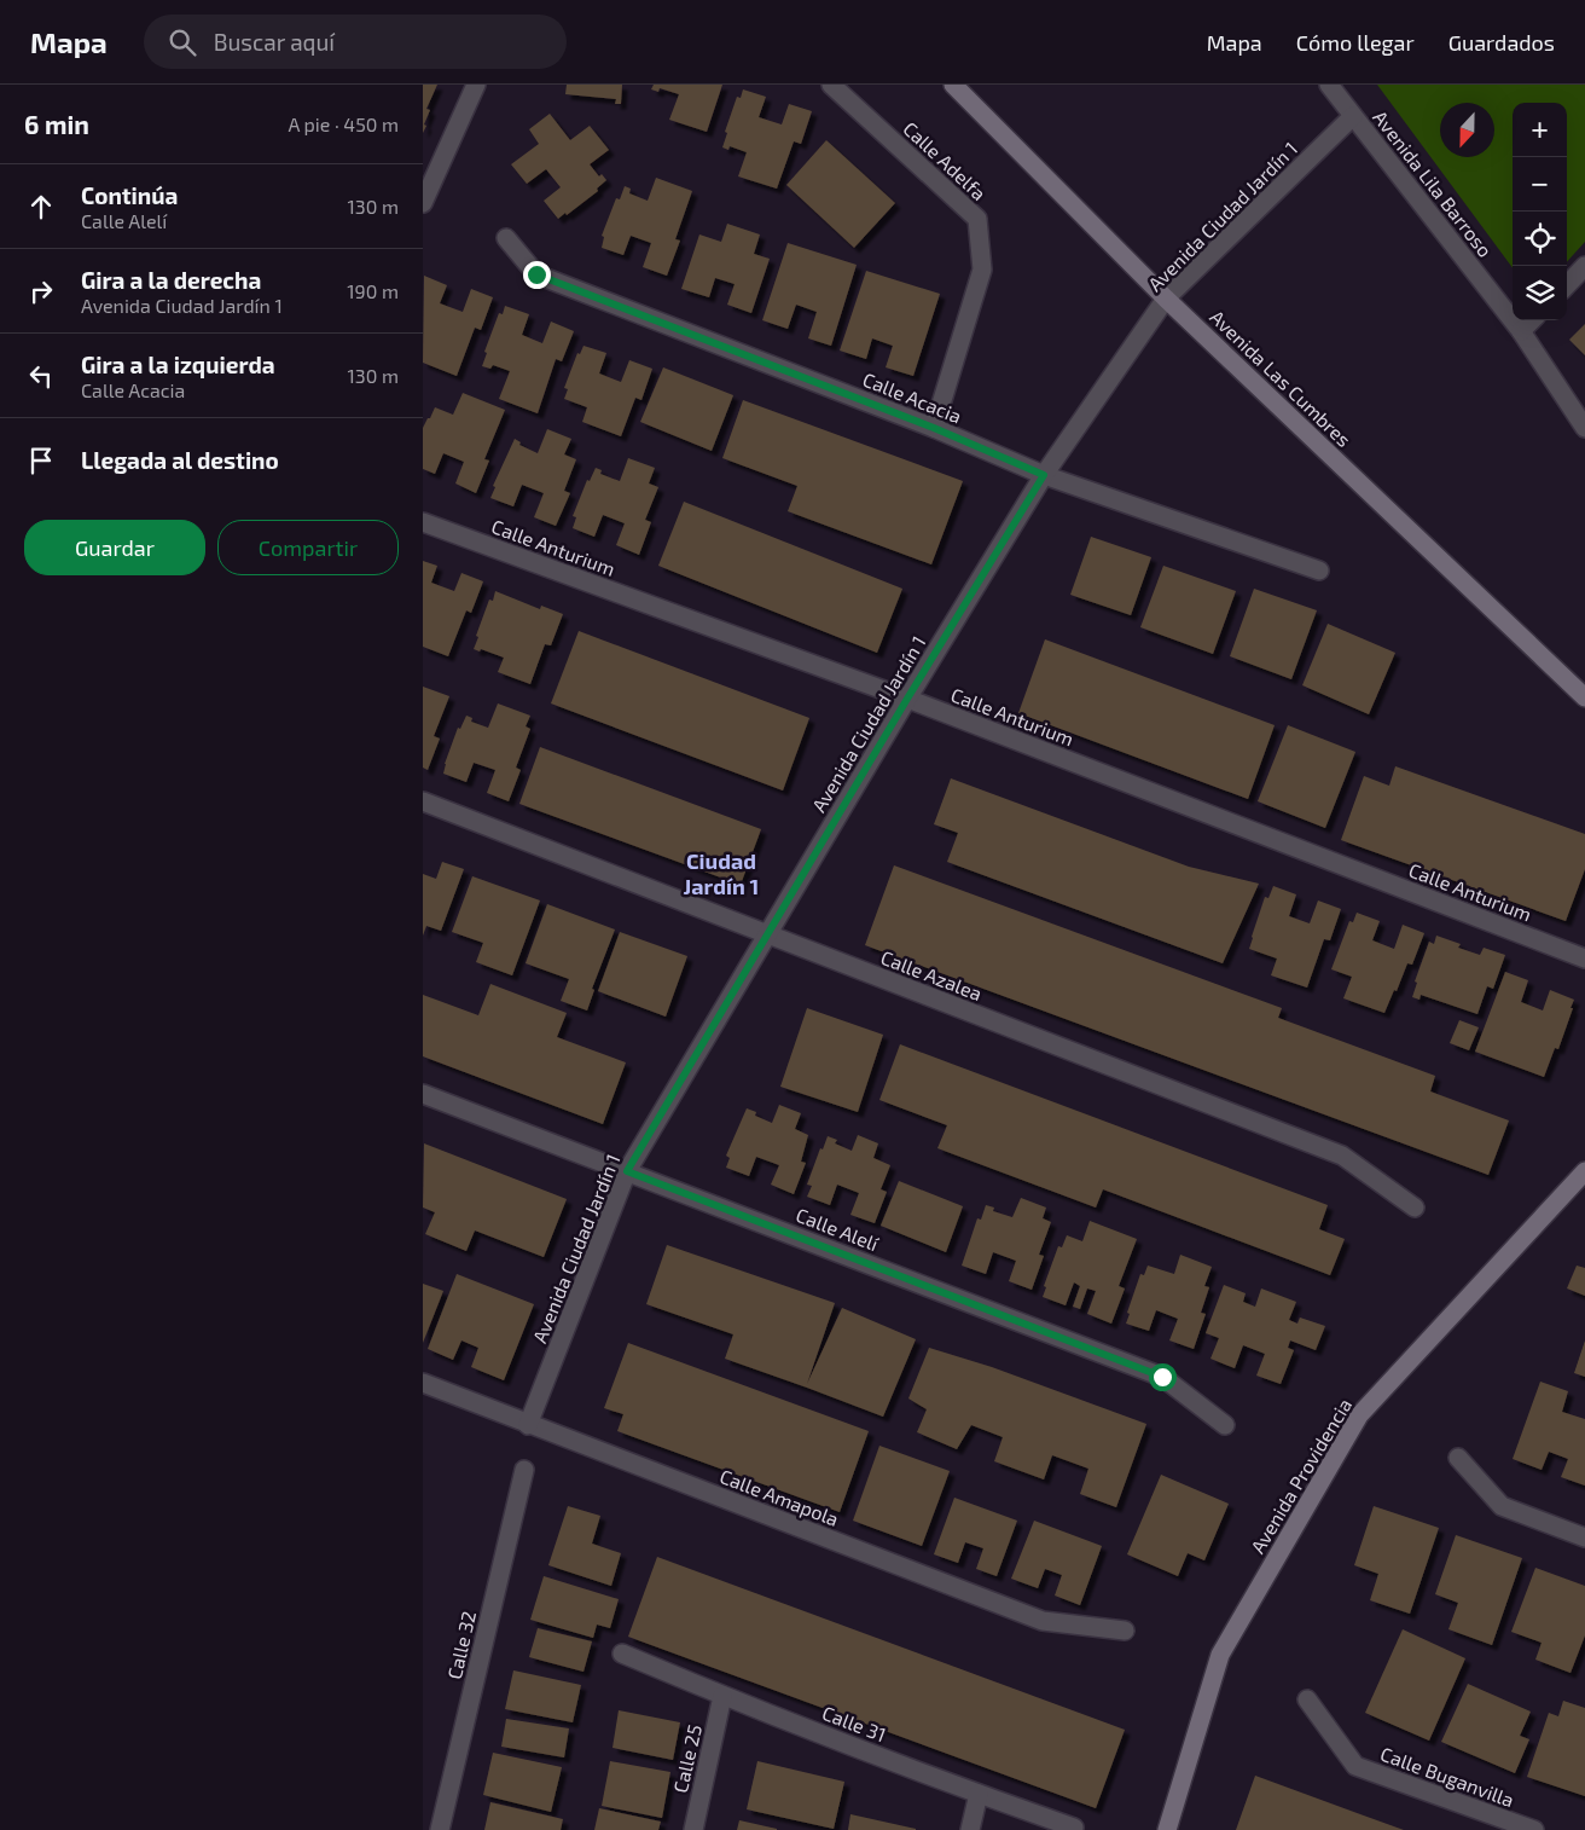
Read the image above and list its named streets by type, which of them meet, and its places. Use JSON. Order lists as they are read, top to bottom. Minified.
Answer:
{"streets":{"street":["Calle Adelfa","Avenida Lila Barroso","Avenida Ciudad Jardín 1","Avenida Las Cumbres","Calle Acacia","Calle Anturium","Calle Azalea","Calle Alelí","Avenida Providencia","Calle Amapola","Calle 32","Calle 31","Calle 25","Calle Buganvilla"]},"crossings":[["Calle Adelfa","Calle Acacia"],["Avenida Lila Barroso","Avenida Ciudad Jardín 1"],["Avenida Ciudad Jardín 1","Avenida Las Cumbres"],["Avenida Ciudad Jardín 1","Calle Acacia"],["Avenida Ciudad Jardín 1","Calle Anturium"],["Avenida Ciudad Jardín 1","Calle Azalea"],["Avenida Ciudad Jardín 1","Calle Alelí"],["Avenida Ciudad Jardín 1","Calle Amapola"],["Calle 31","Calle 25"]],"districts":["Ciudad Jardín 1"],"north":"bottom","page":{"header":"Mapa","search":"Buscar aquí","nav":["Mapa","Cómo llegar","Guardados"],"heading":["6 min","A pie · 450 m"],"map_buttons":["+","−"],"list":[["Continúa","Calle Alelí","130 m"],["Gira a la derecha","Avenida Ciudad Jardín 1","190 m"],["Gira a la izquierda","Calle Acacia","130 m"],"Llegada al destino"],"buttons":["Guardar","Compartir"]}}
